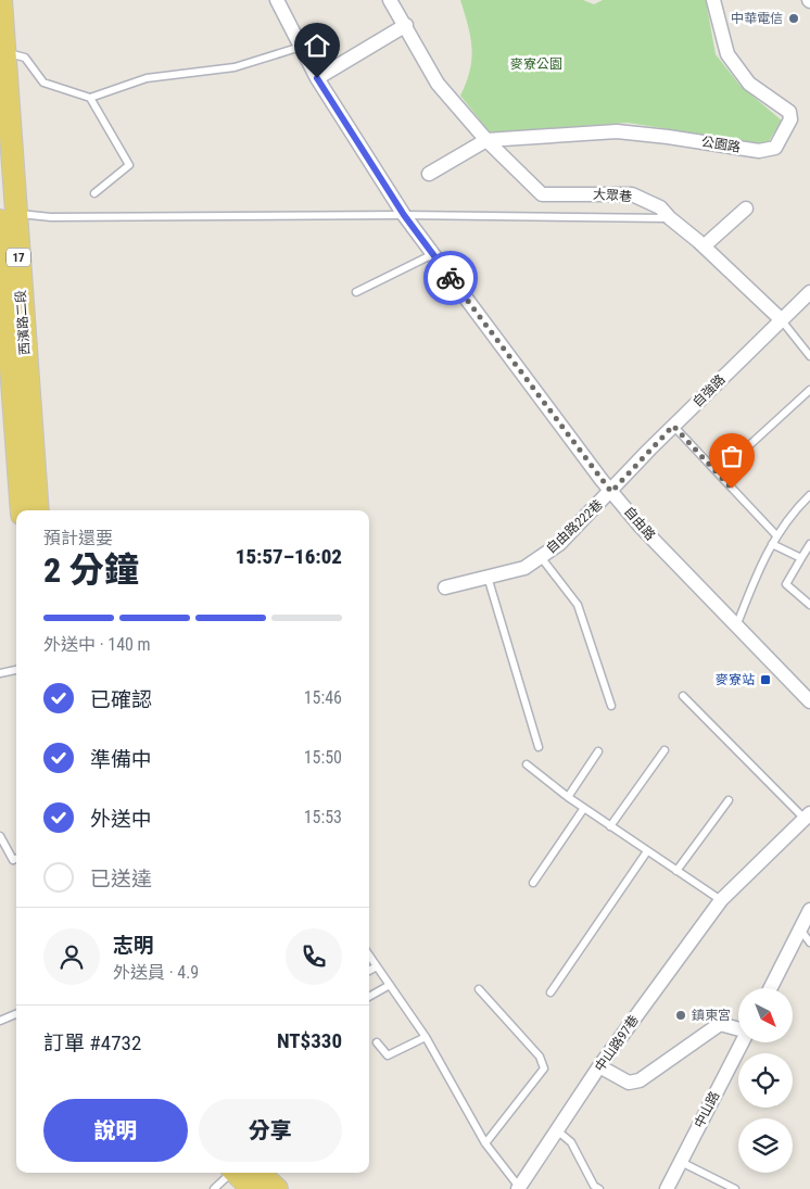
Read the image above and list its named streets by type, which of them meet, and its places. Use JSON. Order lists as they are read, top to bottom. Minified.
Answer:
{"streets":{"main road":["17","西濱路二段"],"street":["公園路","大眾巷","自強路","自由路","自由路222巷","中山路97巷","中山路"]},"crossings":[["公園路","大眾巷"],["大眾巷","自強路"],["自強路","自由路"],["自強路","自由路222巷"],["自由路","自由路222巷"]],"parks":["麥寮公園"],"places":{"other":["中華電信","鎮東宮"],"transit":["麥寮站"]},"north":"bottom right","page":{"heading":["2 分鐘","預計還要","15:57–16:02"],"panel":["志明","外送員 · 4.9","訂單 #4732","NT$330"],"bar":"外送中 · 140 m","list":[["已確認","15:46"],["準備中","15:50"],["外送中","15:53"],"已送達"],"buttons":["說明","分享"]}}
